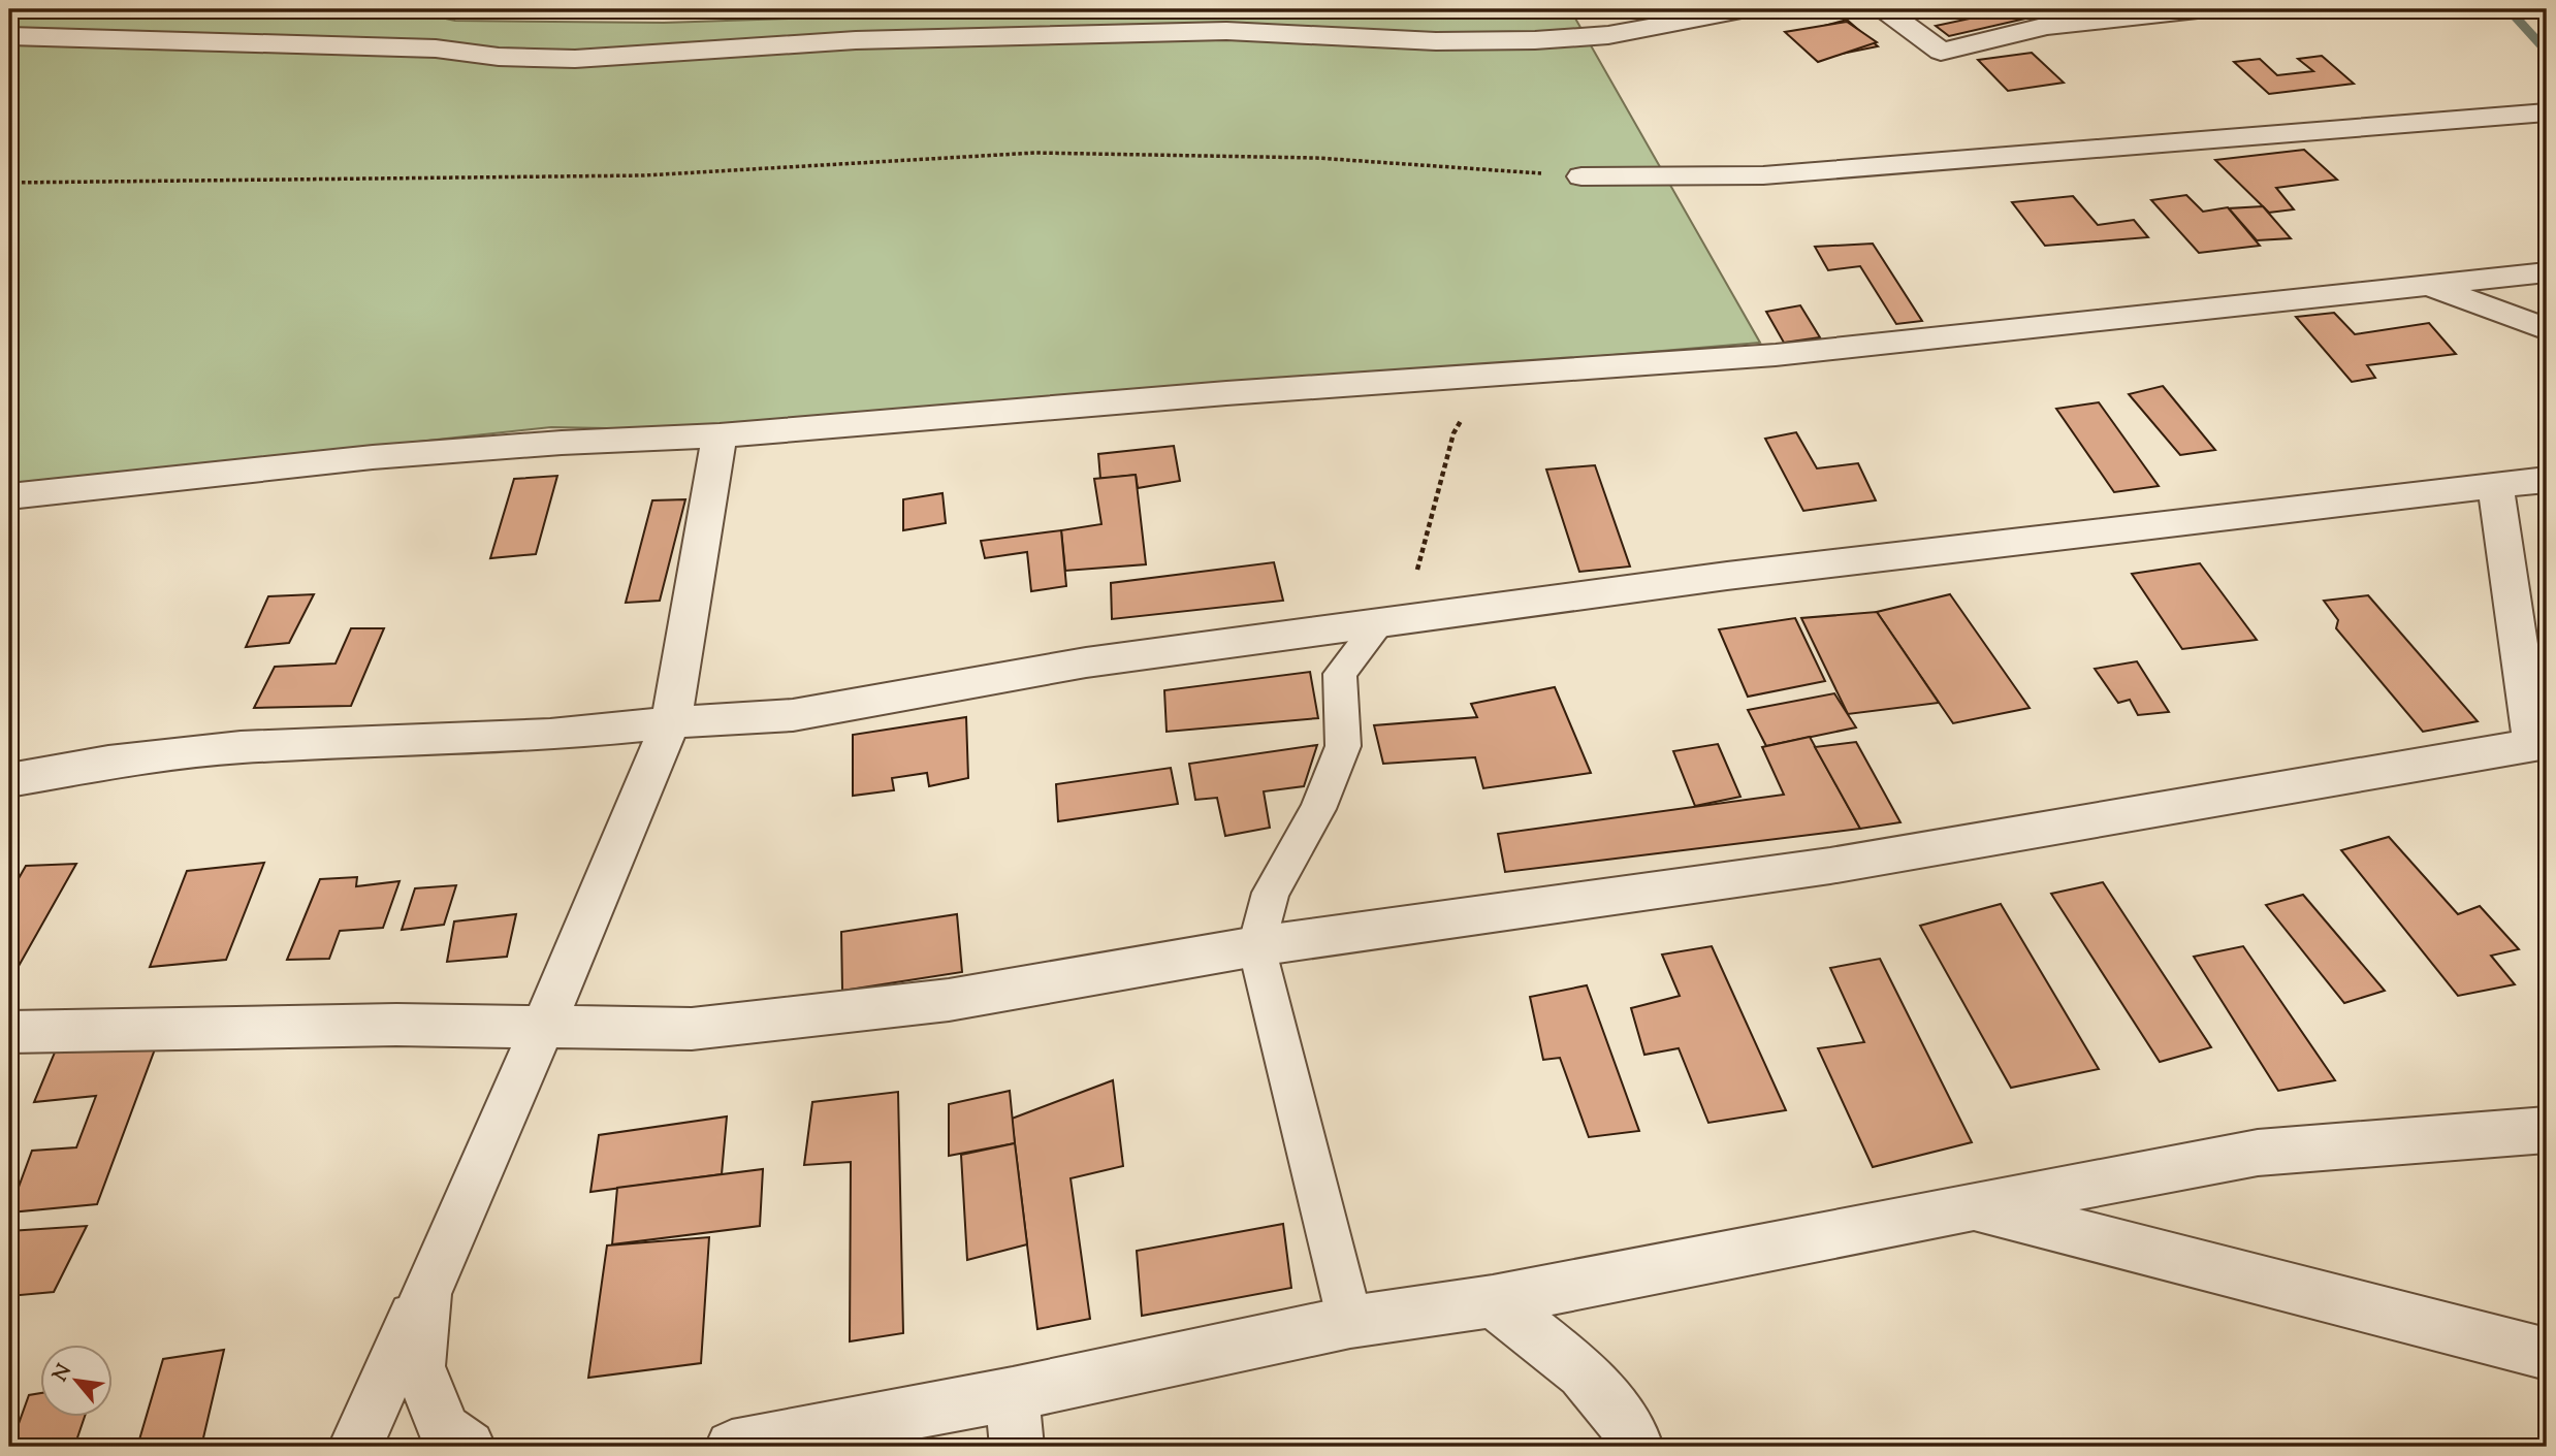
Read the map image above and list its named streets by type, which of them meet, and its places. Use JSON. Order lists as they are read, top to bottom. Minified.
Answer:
{"north":"top left"}
